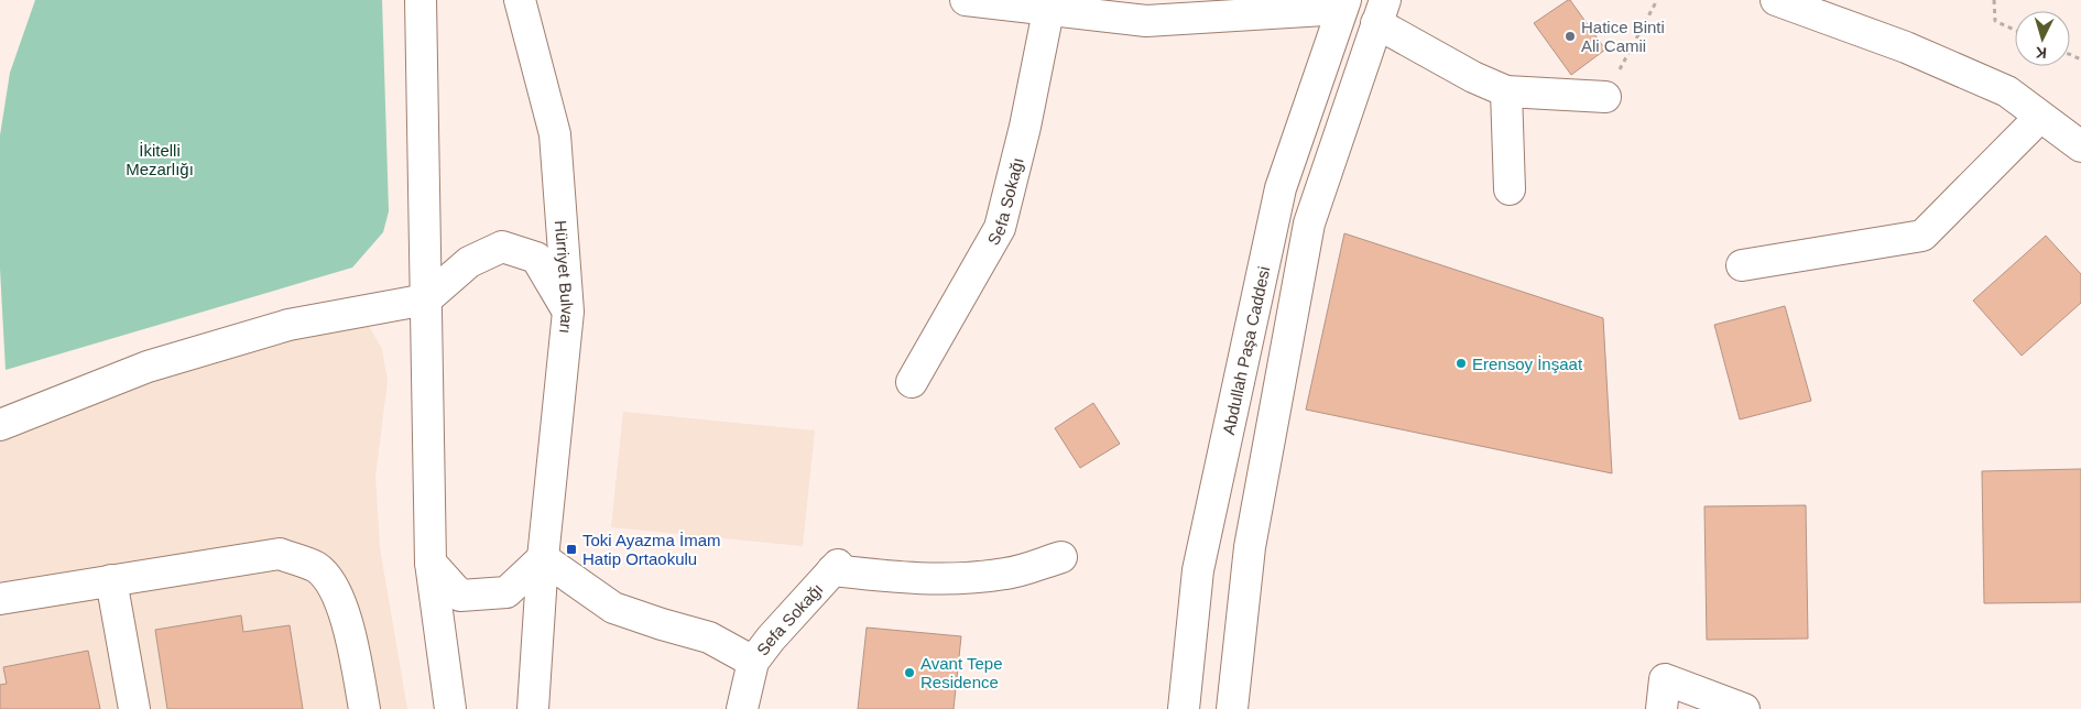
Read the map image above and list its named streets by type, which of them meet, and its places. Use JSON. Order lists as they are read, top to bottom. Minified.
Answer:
{"streets":{"main road":["Sefa Sokağı","Hürriyet Bulvarı","Abdullah Paşa Caddesi"]},"parks":["İkitelli Mezarlığı"],"places":{"other":["Hatice Binti Ali Camii","Erensoy İnşaat","Avant Tepe Residence"],"transit":["Toki Ayazma İmam Hatip Ortaokulu"]},"north":"bottom"}
